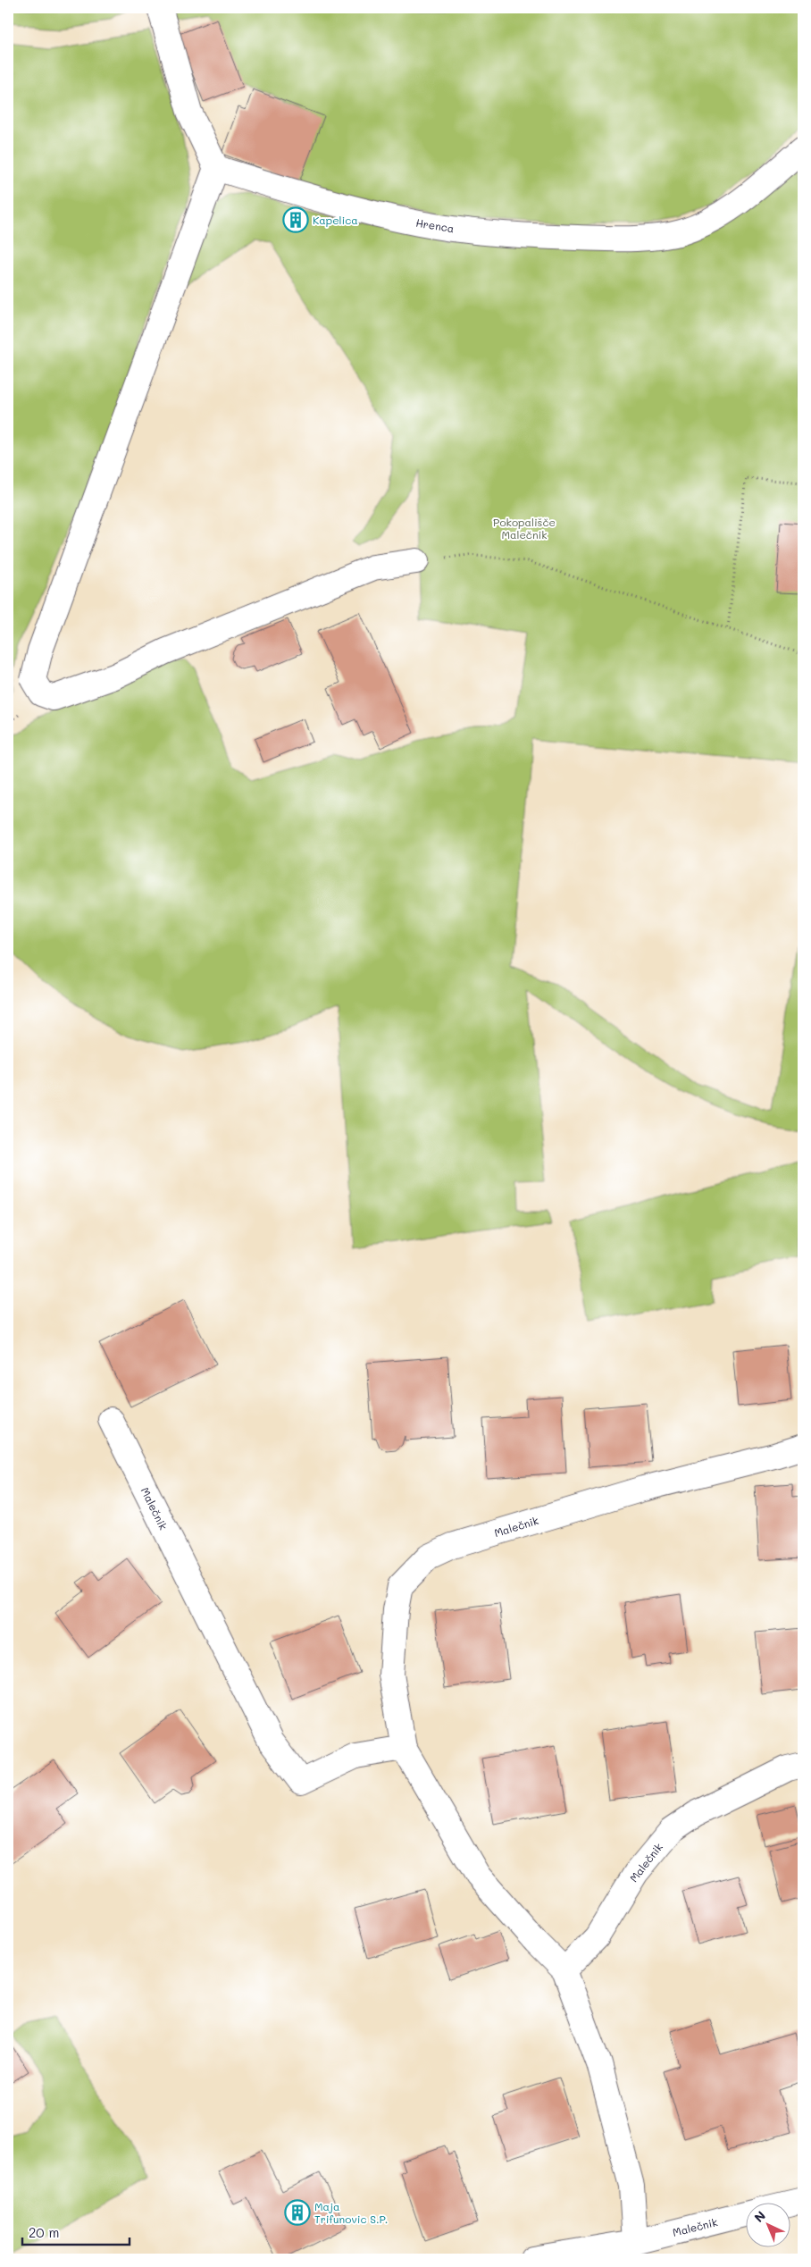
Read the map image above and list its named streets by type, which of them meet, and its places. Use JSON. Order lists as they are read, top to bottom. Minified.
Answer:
{"streets":{"street":["Hrenca","Malečnik"]},"parks":["Pokopališče Malečnik"],"places":{"building":["Kapelica","Maja Trifunovic S.P."]},"scale_bar":"20 m","north":"top left"}
